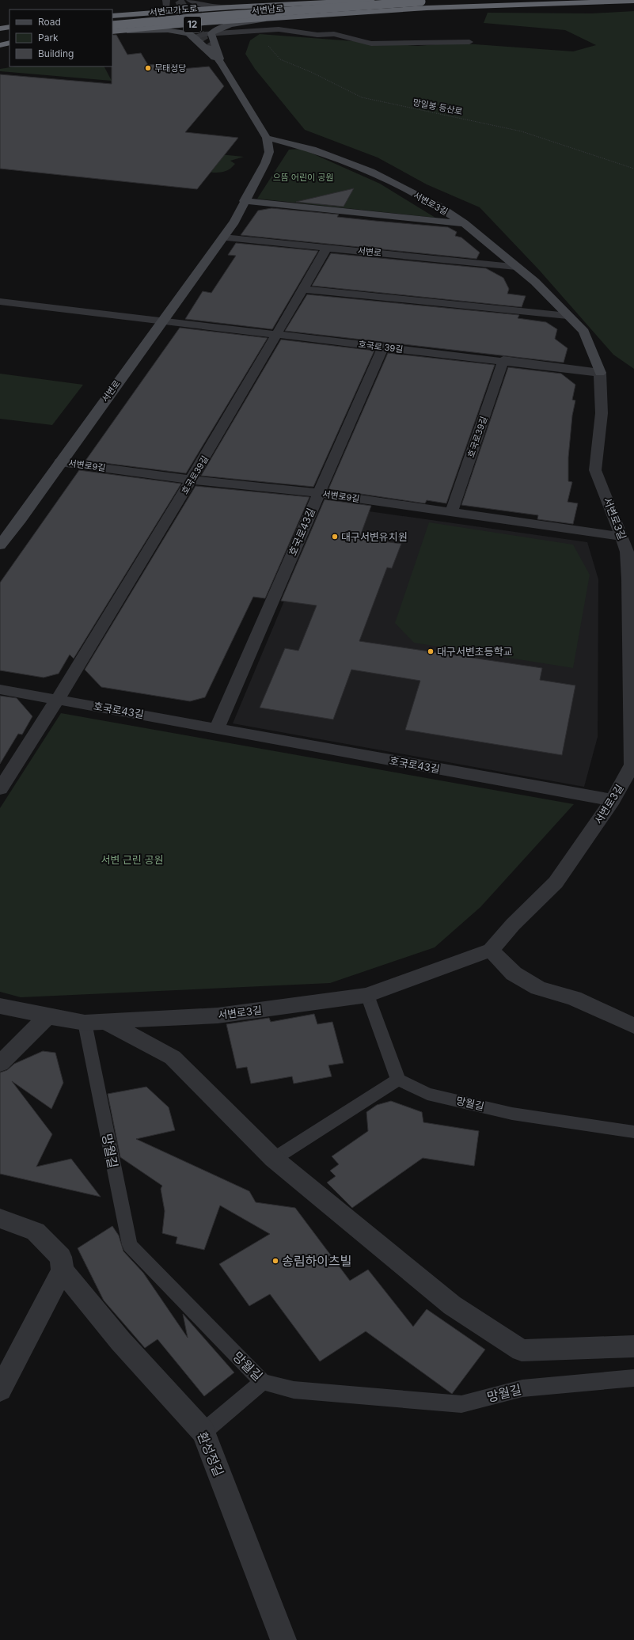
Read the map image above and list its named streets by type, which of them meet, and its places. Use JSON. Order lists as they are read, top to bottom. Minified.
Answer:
{"streets":{"highway":["서변남로","서변고가도로","12"],"street":["서변로3길","서변로","호국로 39길","호국로39길","서변로9길","호국로43길","환성정길"],"lane":["망월길"],"path":["망일봉 등산로"]},"crossings":[["서변로3길","서변로"],["서변로3길","호국로 39길"],["서변로3길","서변로9길"],["서변로3길","호국로43길"],["서변로3길","망월길"],["서변로","호국로 39길"],["서변로","호국로39길"],["서변로","서변로9길"],["호국로 39길","호국로39길"],["호국로39길","서변로9길"],["호국로39길","호국로43길"],["서변로9길","호국로43길"]],"parks":["으뜸 어린이 공원","서변 근린 공원"],"places":["무태성당","대구서변유치원","대구서변초등학교","송림하이츠빌"],"legend":["Road","Park","Building"]}
